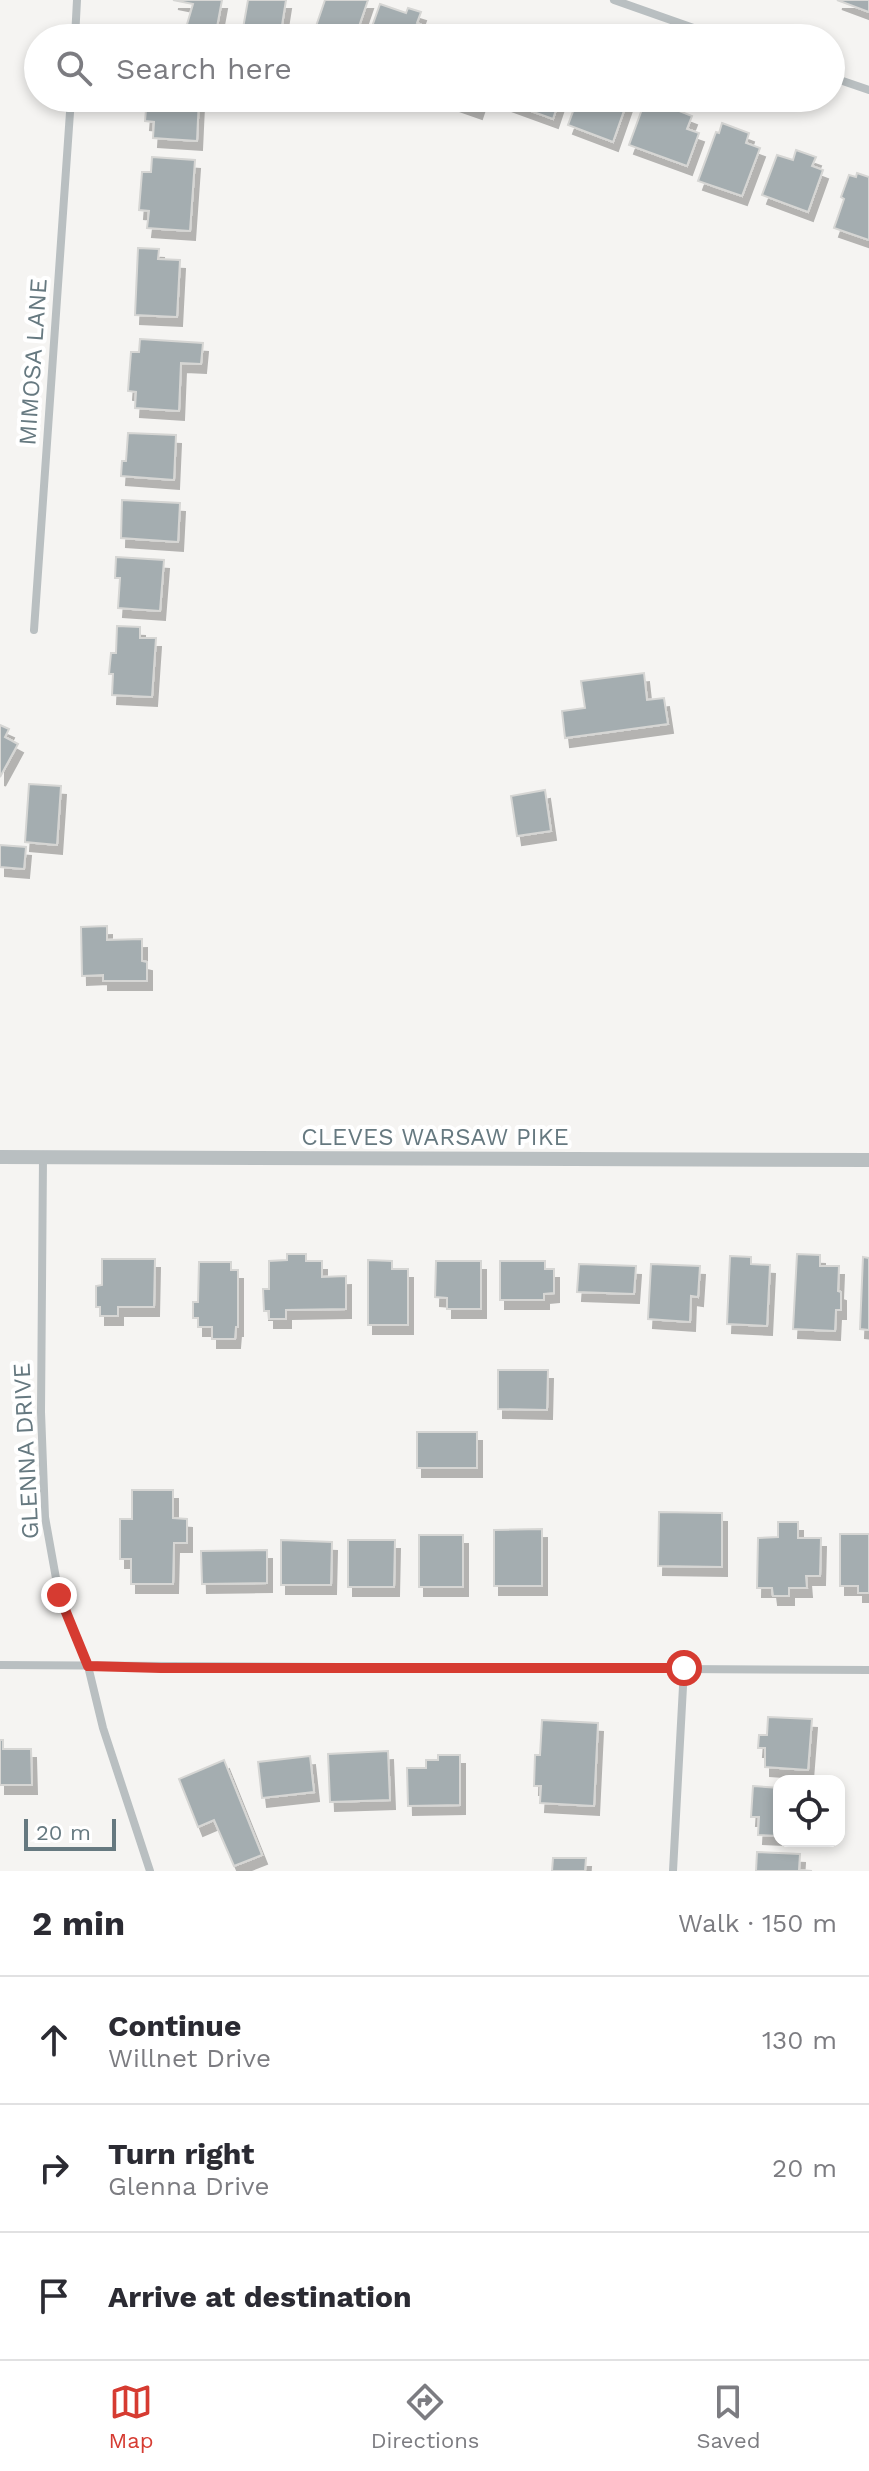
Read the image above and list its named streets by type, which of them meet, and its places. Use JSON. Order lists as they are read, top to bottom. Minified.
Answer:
{"streets":{"street":["MIMOSA LANE","CLEVES WARSAW PIKE","GLENNA DRIVE"]},"crossings":[["CLEVES WARSAW PIKE","GLENNA DRIVE"]],"scale_bar":"20 m","page":{"search":"Search here","scale":"20 m","heading":["2 min","Walk · 150 m"],"list":[["Continue","Willnet Drive","130 m"],["Turn right","Glenna Drive","20 m"],"Arrive at destination"],"nav":["Map","Directions","Saved"]}}
